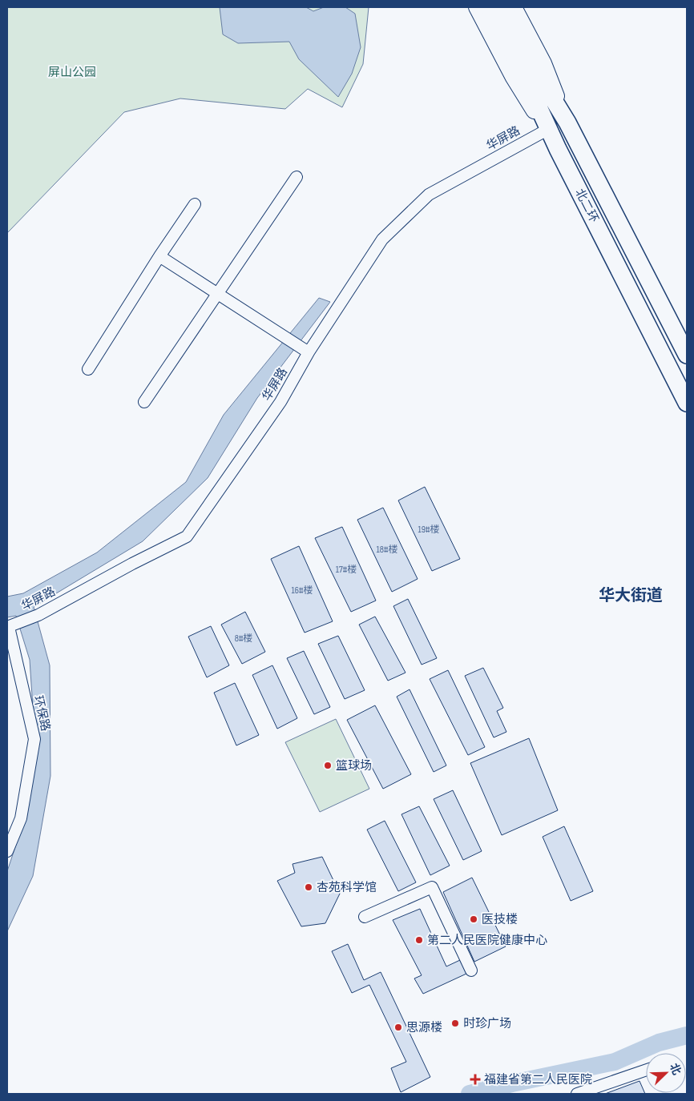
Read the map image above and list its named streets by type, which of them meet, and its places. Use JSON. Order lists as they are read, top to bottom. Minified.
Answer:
{"streets":{"highway":["北二环"],"street":["华屏路","环保路"]},"crossings":[["华屏路","环保路"]],"districts":["华大街道"],"parks":["屏山公园"],"places":{"other":["篮球场","杏苑科学馆","医技楼","第二人民医院健康中心","时珍广场","思源楼"],"health":["福建省第二人民医院"]},"house_numbers":["19#楼","18#楼","17#楼","16#楼","8#楼"],"north":"top right"}
